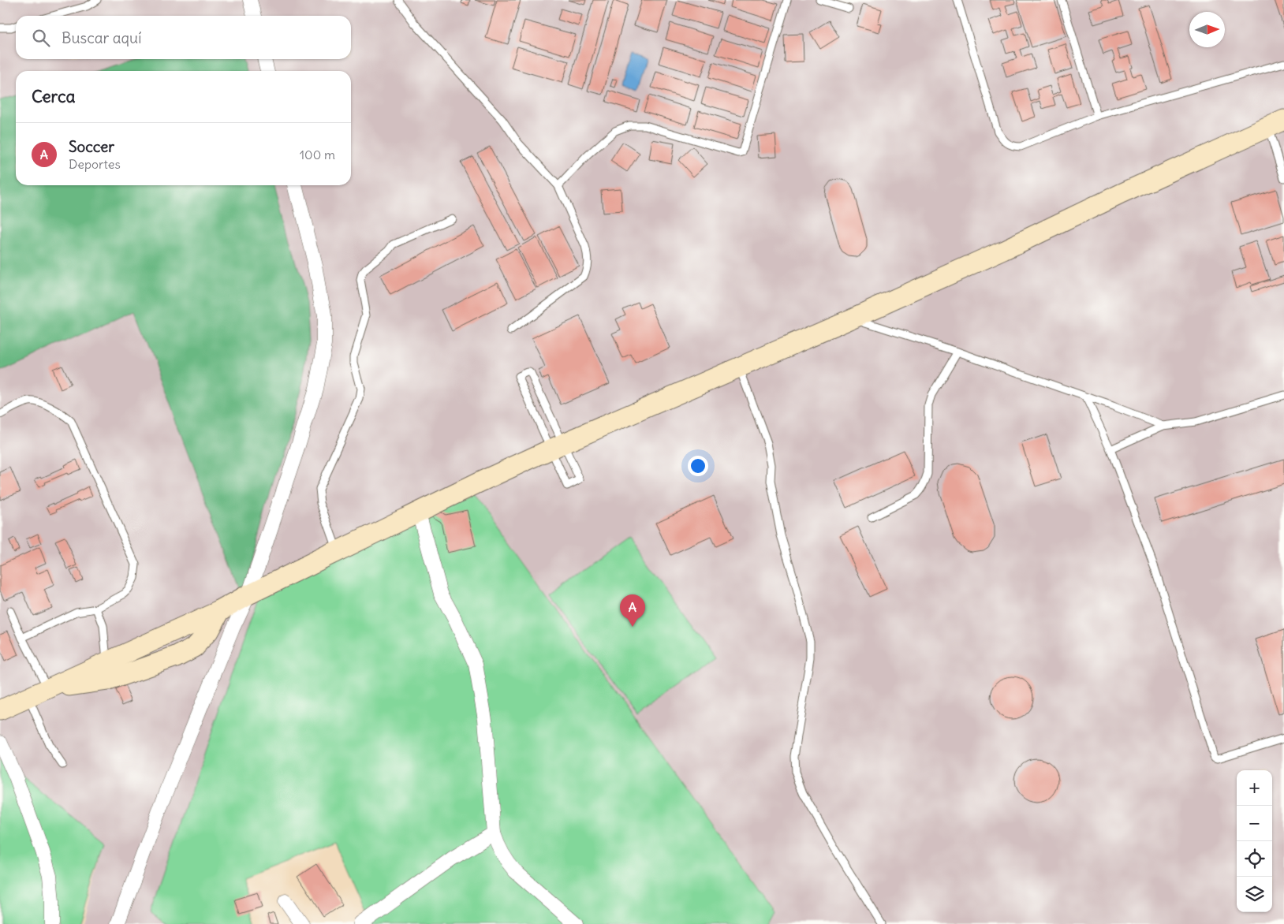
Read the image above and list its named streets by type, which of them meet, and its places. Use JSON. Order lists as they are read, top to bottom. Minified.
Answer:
{"north":"right","page":{"search":"Buscar aquí","heading":"Cerca","list":[{"mark":"A","name":"Soccer","note":"Deportes","value":"100 m"}],"pins":"A","map_buttons":["+","−"]}}
